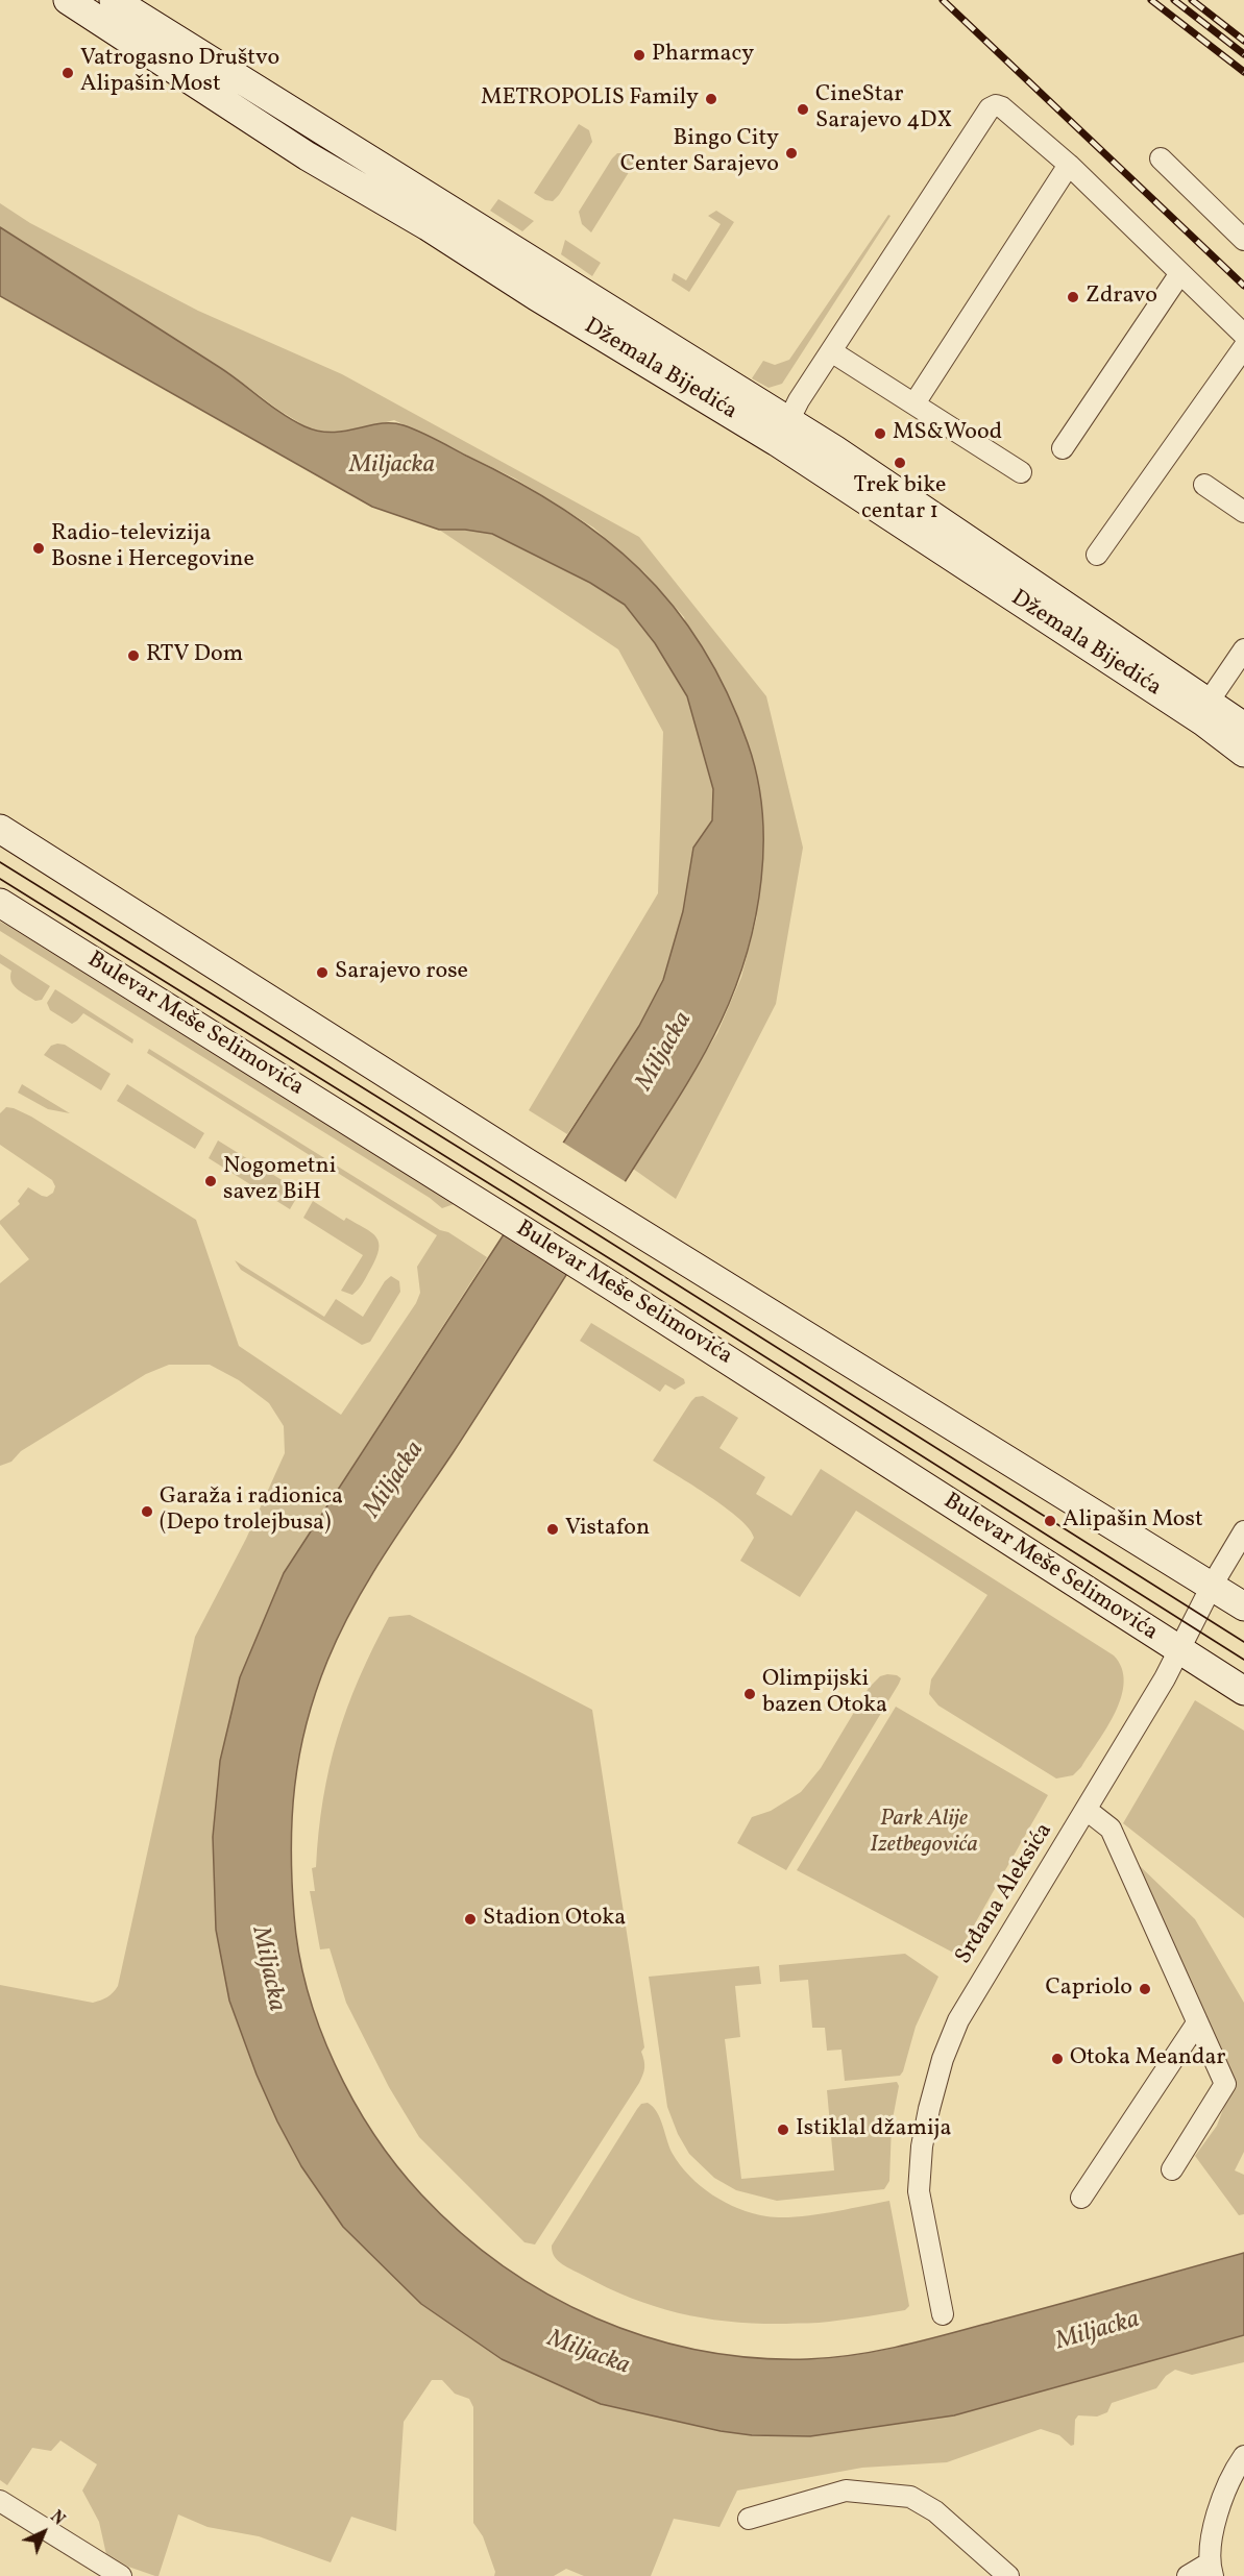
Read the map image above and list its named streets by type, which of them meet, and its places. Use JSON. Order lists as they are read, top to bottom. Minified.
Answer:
{"streets":{"main road":["Džemala Bijedića","Bulevar Meše Selimovića"],"street":["Srđana Aleksića"]},"crossings":[["Bulevar Meše Selimovića","Srđana Aleksića"]],"water":["Miljacka"],"parks":["Park Alije Izetbegovića"],"places":["Pharmacy","Vatrogasno Društvo Alipašin Most","METROPOLIS Family","CineStar Sarajevo 4DX","Bingo City Center Sarajevo","Zdravo","MS&Wood","Trek bike centar 1","Radio-televizija Bosne i Hercegovine","RTV Dom","Sarajevo rose","Nogometni savez BiH","Garaža i radionica (Depo trolejbusa)","Alipašin Most","Vistafon","Olimpijski bazen Otoka","Stadion Otoka","Capriolo","Otoka Meandar","Istiklal džamija"],"north":"top right"}
